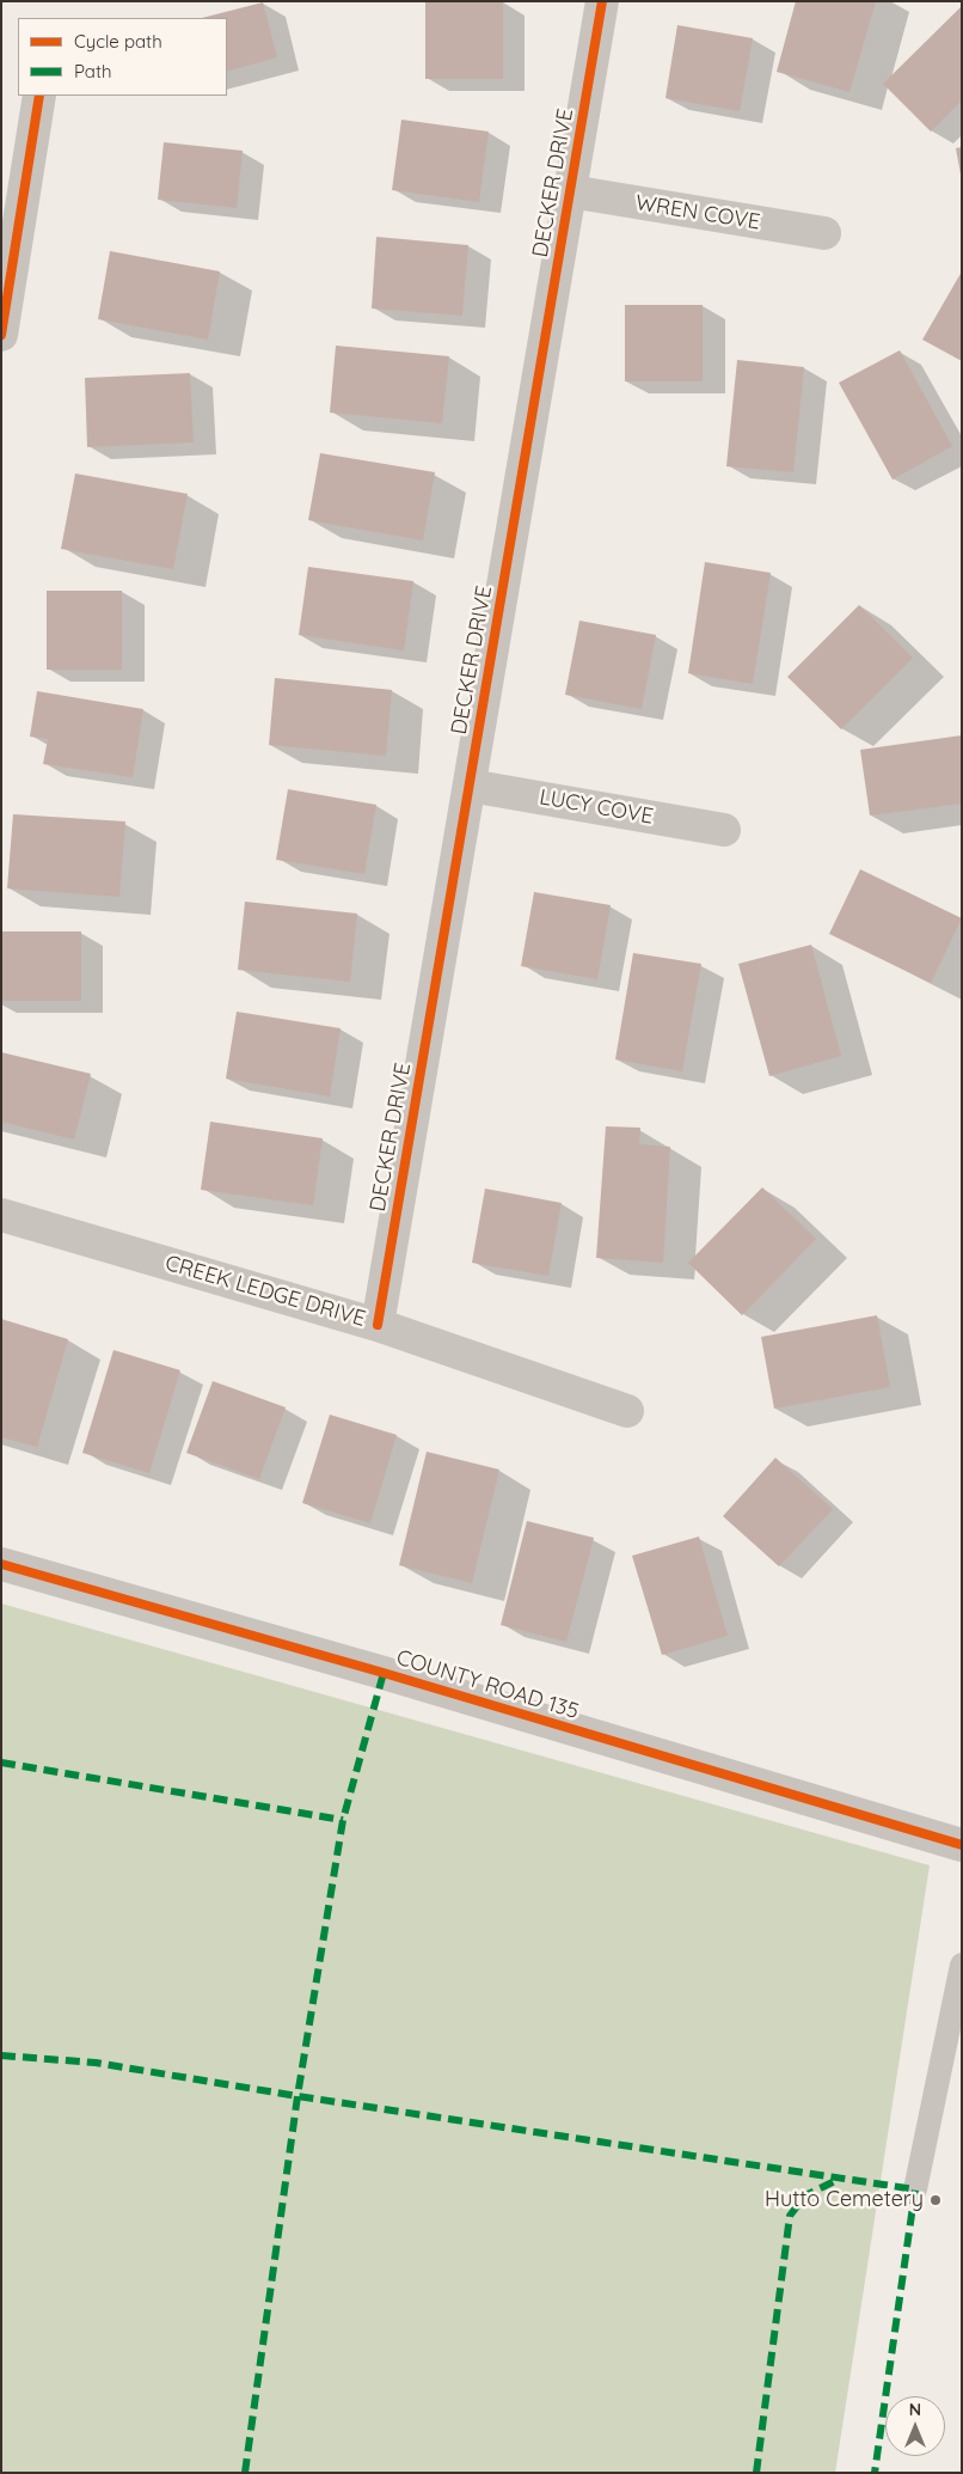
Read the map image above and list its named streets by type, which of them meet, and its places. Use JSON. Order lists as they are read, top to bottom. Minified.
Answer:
{"streets":{"street":["DECKER DRIVE","WREN COVE","LUCY COVE","CREEK LEDGE DRIVE","COUNTY ROAD 135"]},"crossings":[["DECKER DRIVE","WREN COVE"],["DECKER DRIVE","LUCY COVE"],["DECKER DRIVE","CREEK LEDGE DRIVE"]],"places":["Hutto Cemetery"],"legend":["Cycle path","Path"],"north":"top"}
